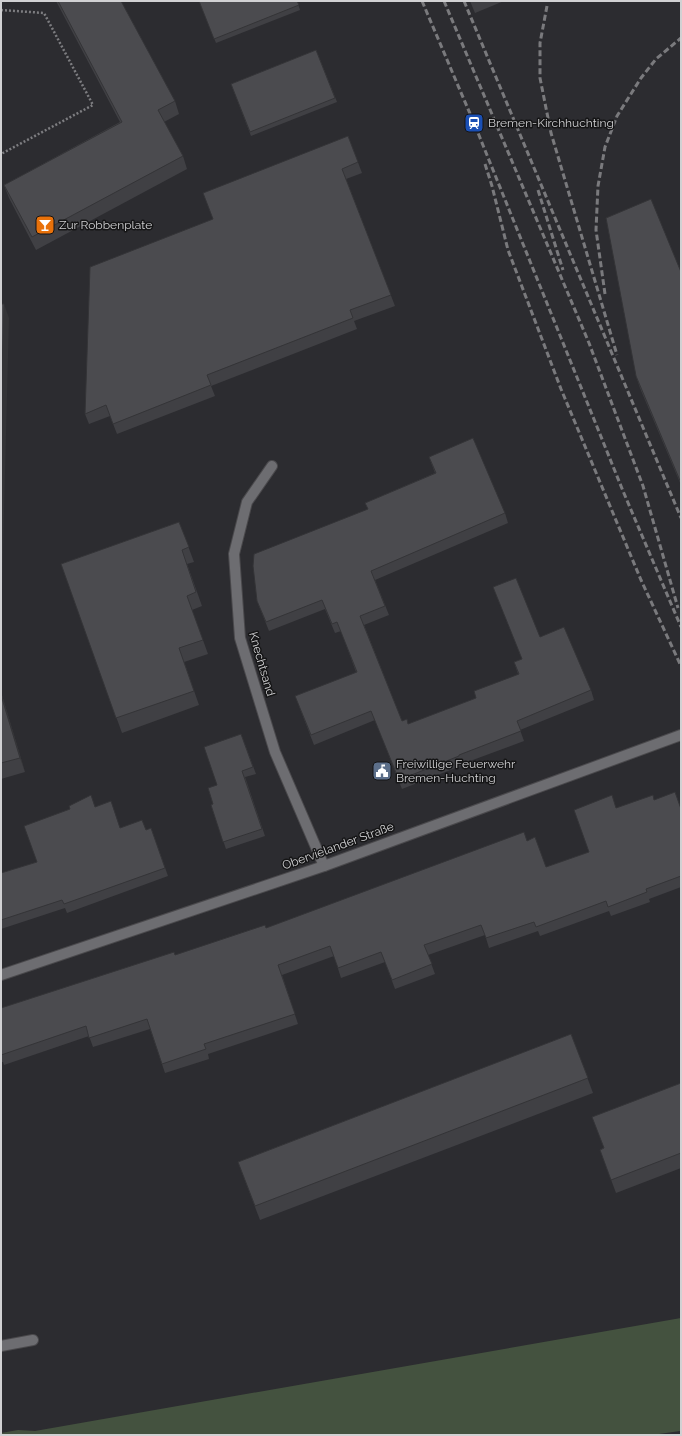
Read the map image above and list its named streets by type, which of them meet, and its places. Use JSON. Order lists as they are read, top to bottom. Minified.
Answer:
{"streets":{"street":["Knechtsand","Obervielander Straße"]},"crossings":[["Knechtsand","Obervielander Straße"]],"places":{"station":["Bremen-Kirchhuchting"],"bar":["Zur Robbenplate"],"public building":["Freiwillige Feuerwehr Bremen-Huchting"]}}
